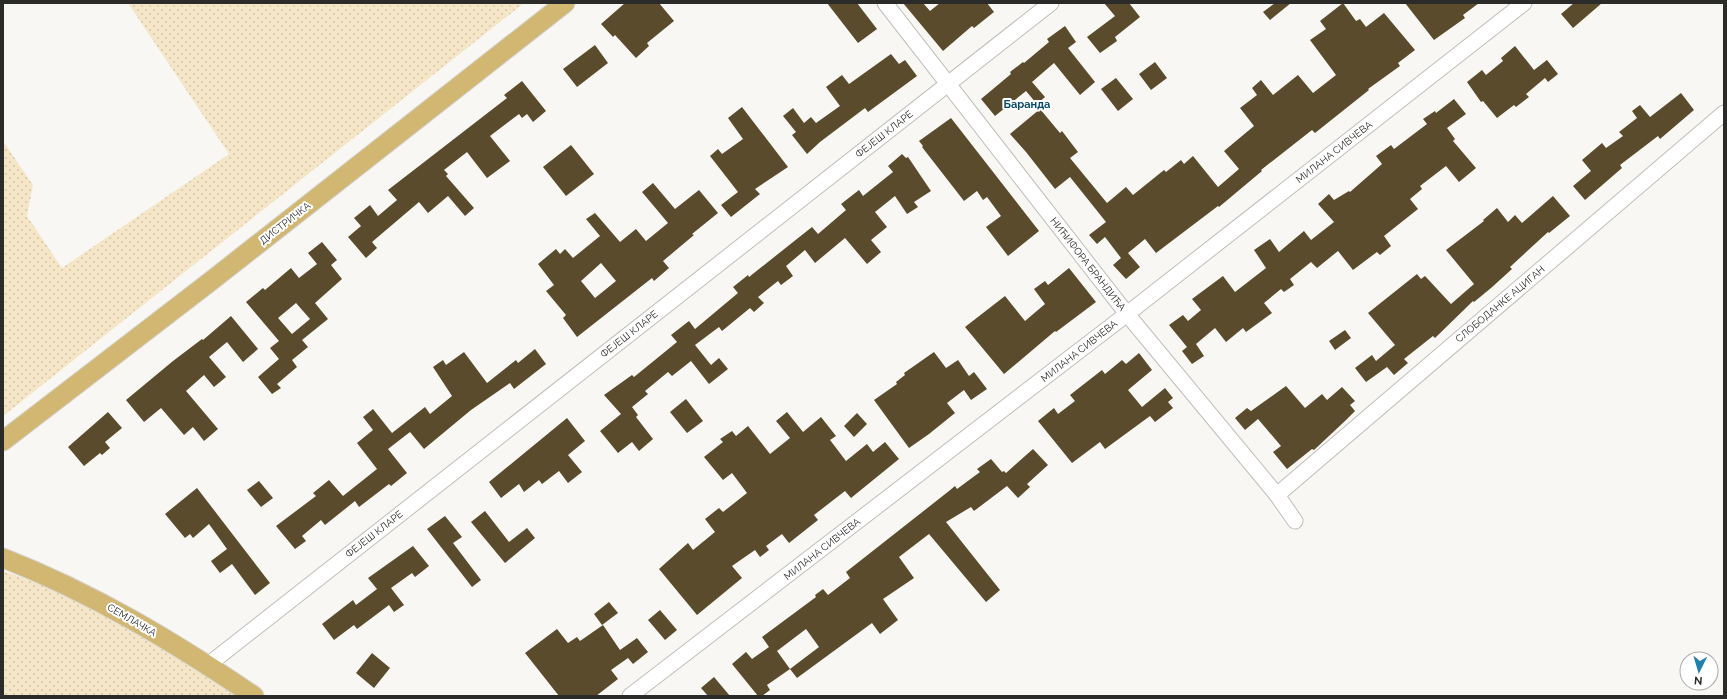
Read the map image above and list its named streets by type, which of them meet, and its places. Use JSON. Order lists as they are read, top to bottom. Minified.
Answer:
{"streets":{"main road":["ДИСТРИЧКА","СЕМЛАЧКА"],"street":["ФЕЈЕШ КЛАРЕ","МИЛАНА СИВЧЕВА","НИЋИФОРА БРАНДИЋА","СЛОБОДАНКЕ АЦИГАН"]},"crossings":[["ФЕЈЕШ КЛАРЕ","НИЋИФОРА БРАНДИЋА"],["ФЕЈЕШ КЛАРЕ","СЕМЛАЧКА"],["МИЛАНА СИВЧЕВА","НИЋИФОРА БРАНДИЋА"],["НИЋИФОРА БРАНДИЋА","СЛОБОДАНКЕ АЦИГАН"]],"districts":["Баранда"],"north":"bottom"}
